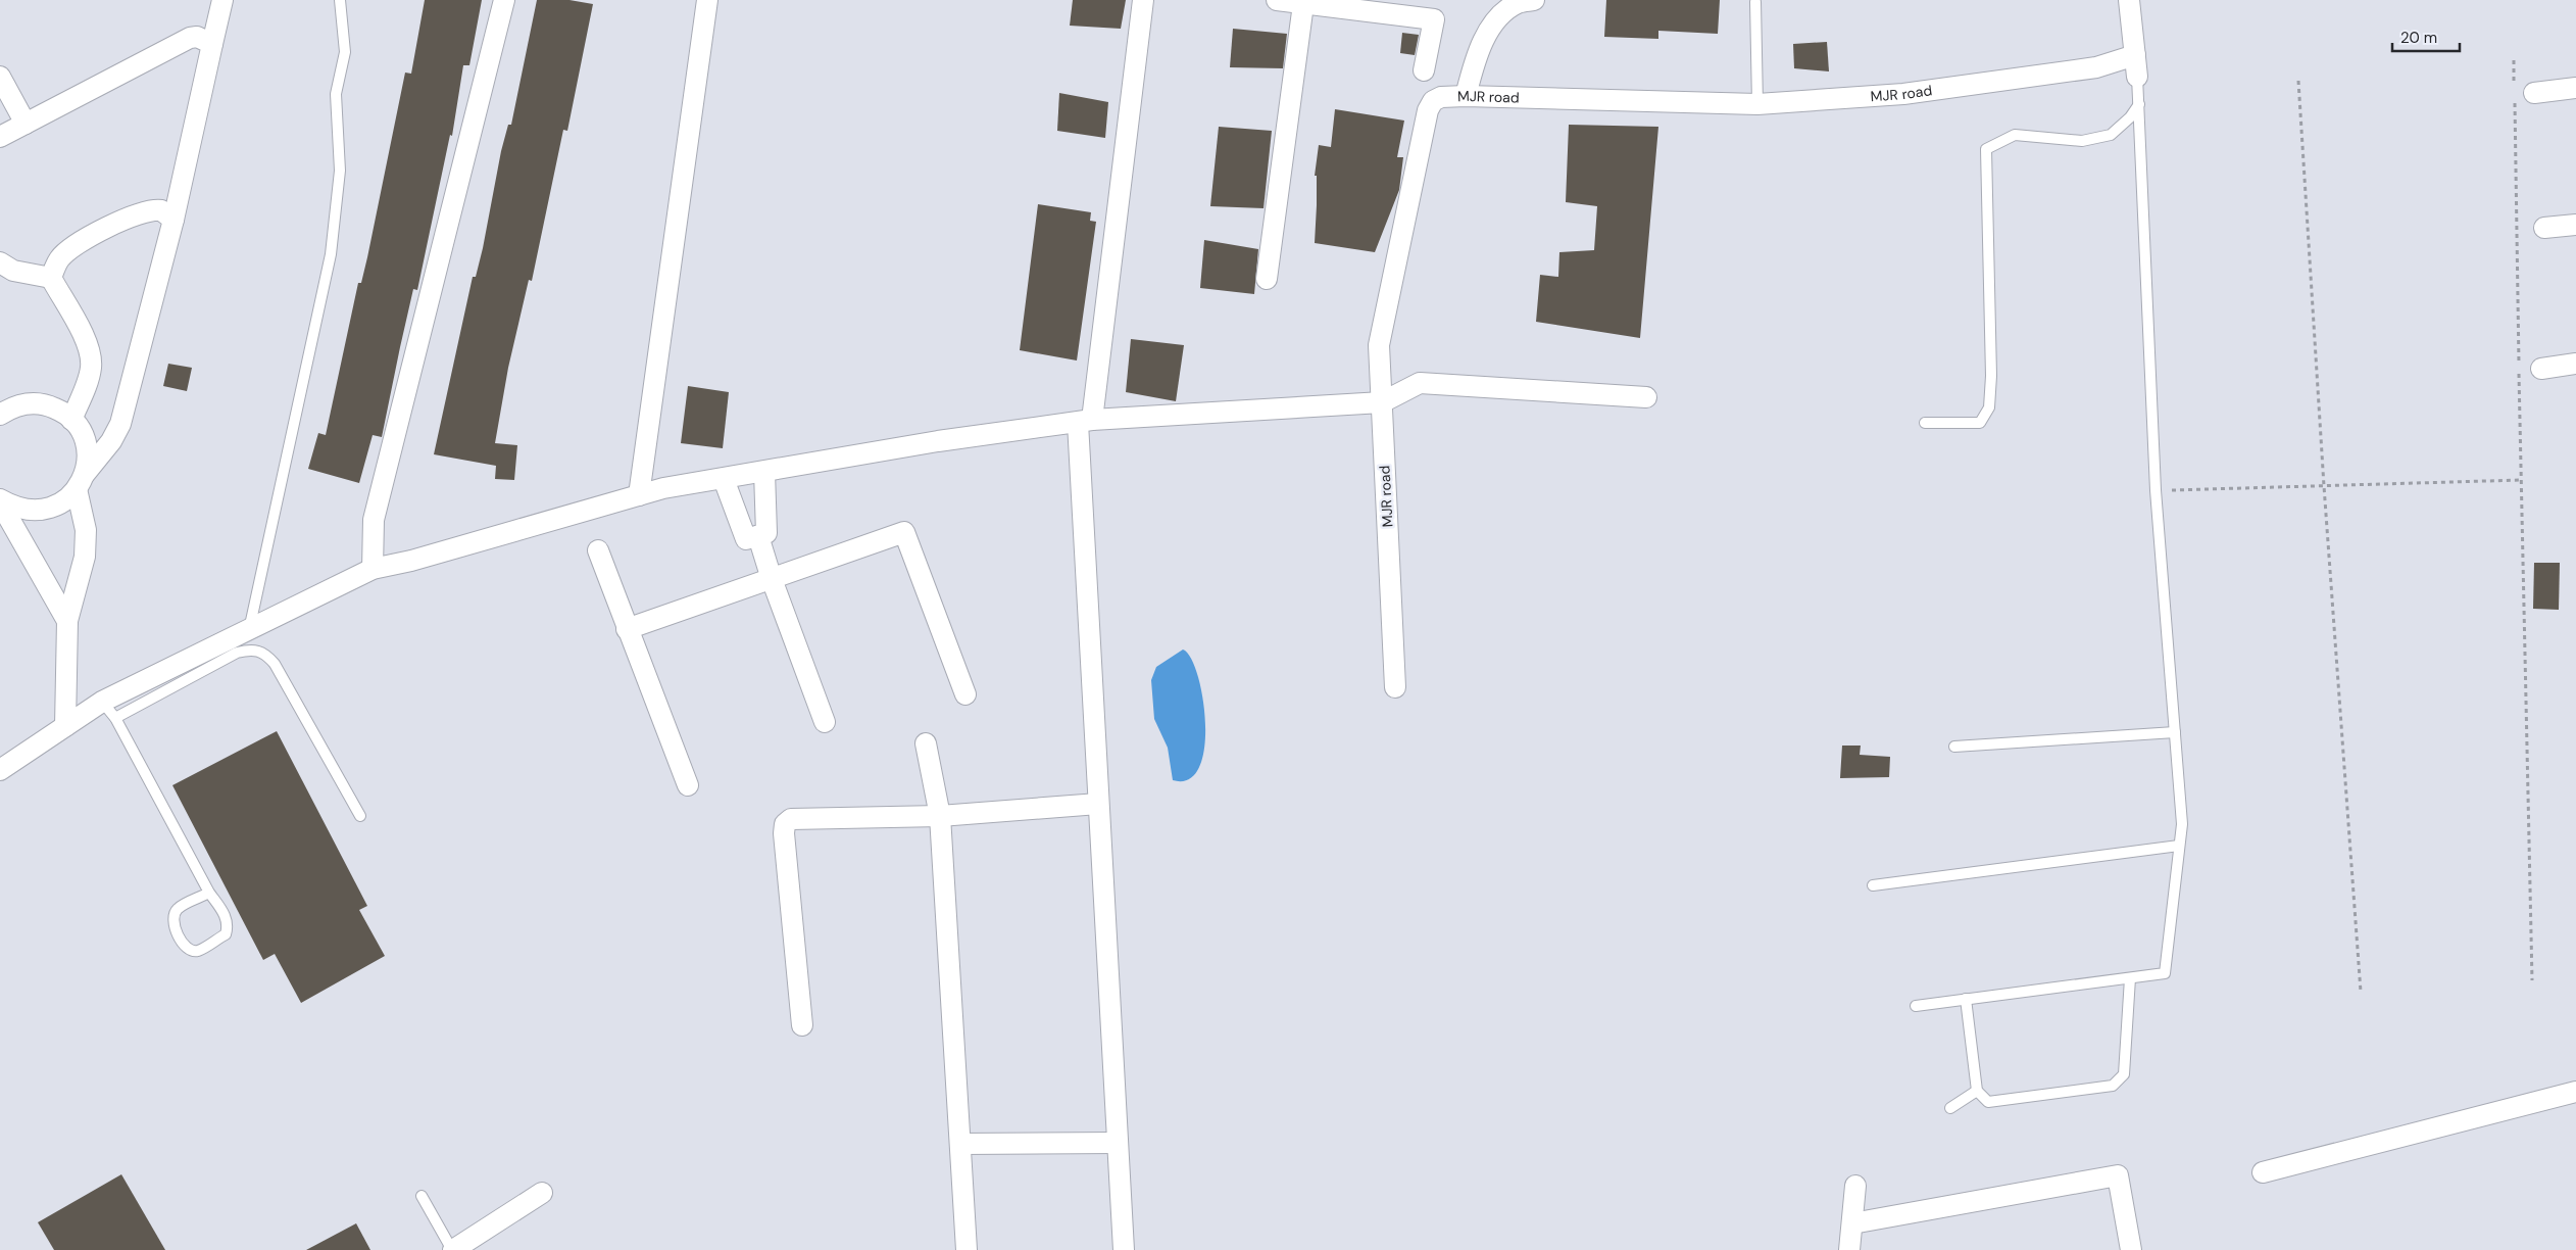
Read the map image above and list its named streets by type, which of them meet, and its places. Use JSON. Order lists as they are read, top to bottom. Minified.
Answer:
{"streets":{"street":["MJR road"]},"scale_bar":"20 m"}
